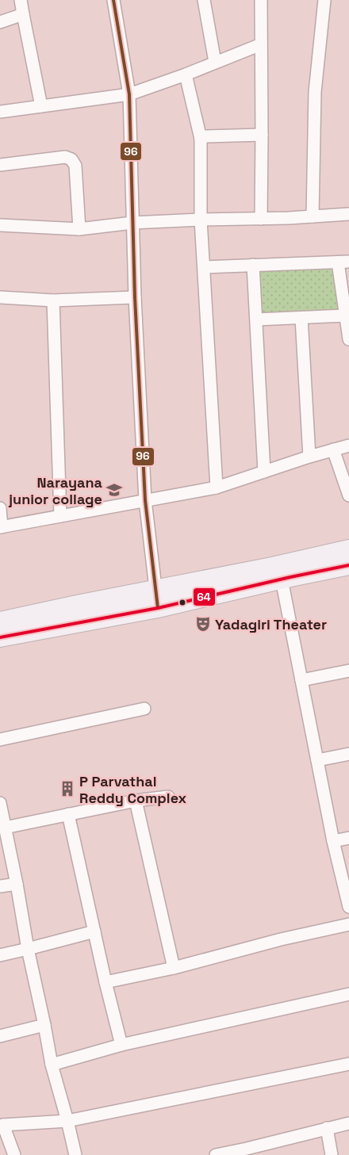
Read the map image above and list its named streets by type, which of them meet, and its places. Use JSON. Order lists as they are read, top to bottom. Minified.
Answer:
{"places":{"school or university":["Narayana junior collage"],"theatre":["Yadagiri Theater"],"building":["P Parvathal Reddy Complex"]},"lines":["transit line 96","transit line 64"]}
